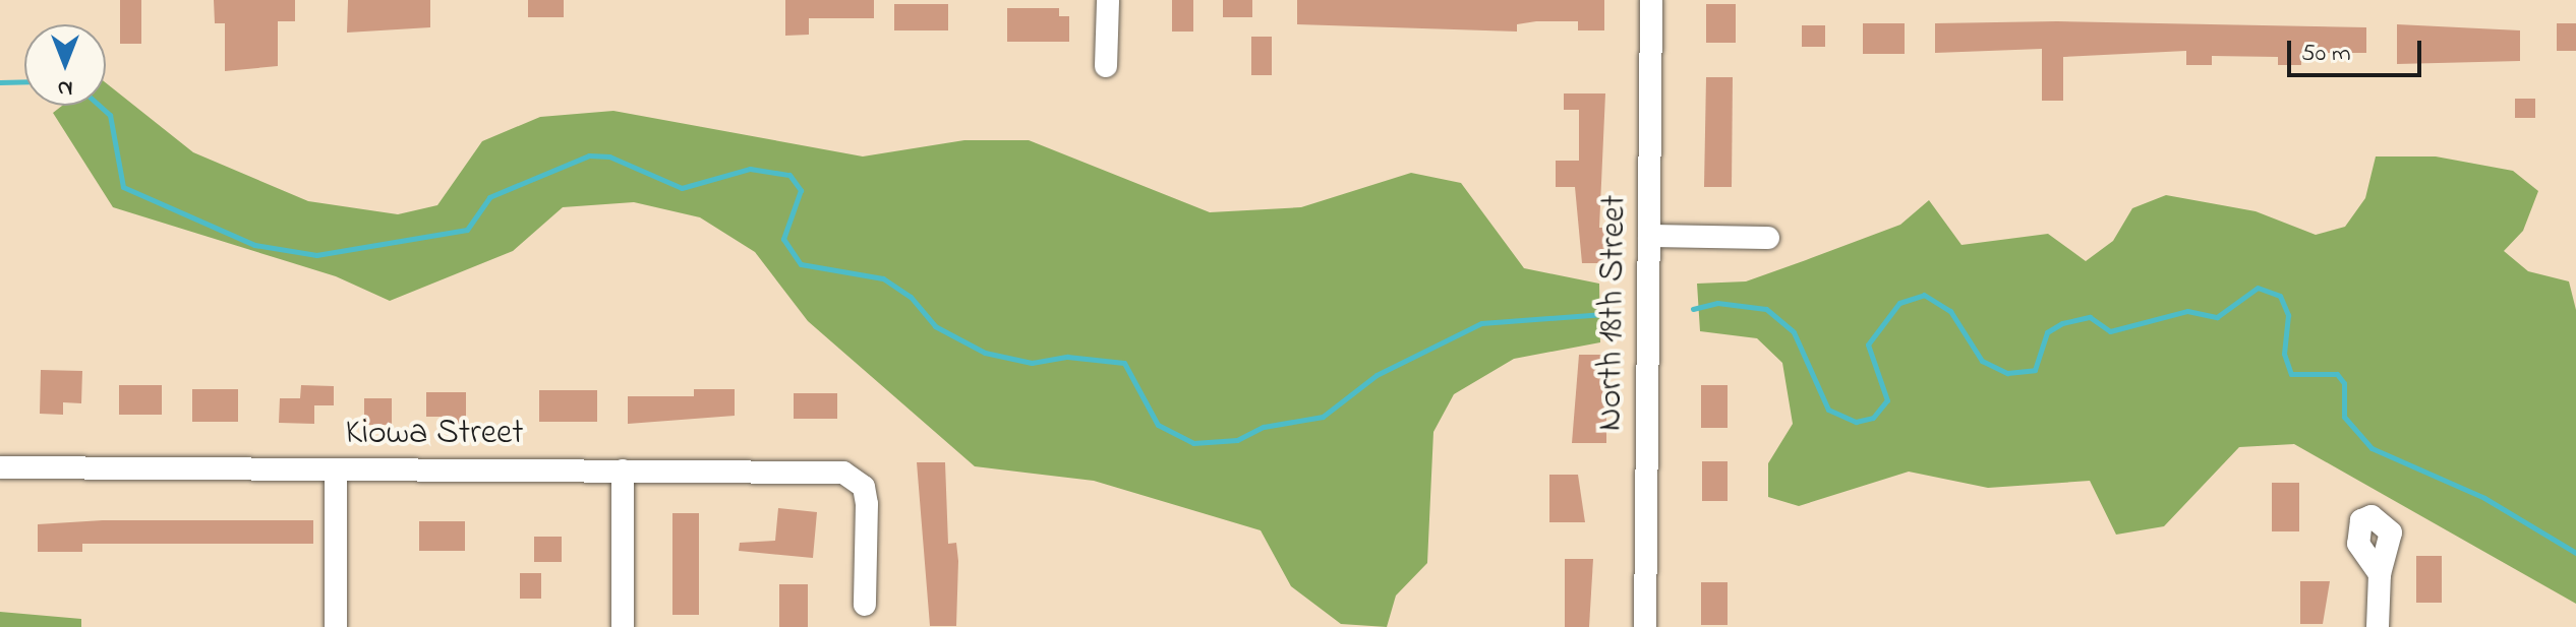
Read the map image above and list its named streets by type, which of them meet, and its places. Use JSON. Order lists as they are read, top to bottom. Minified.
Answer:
{"streets":{"street":["North 18th Street","Kiowa Street"]},"scale_bar":"50 m","north":"bottom"}
